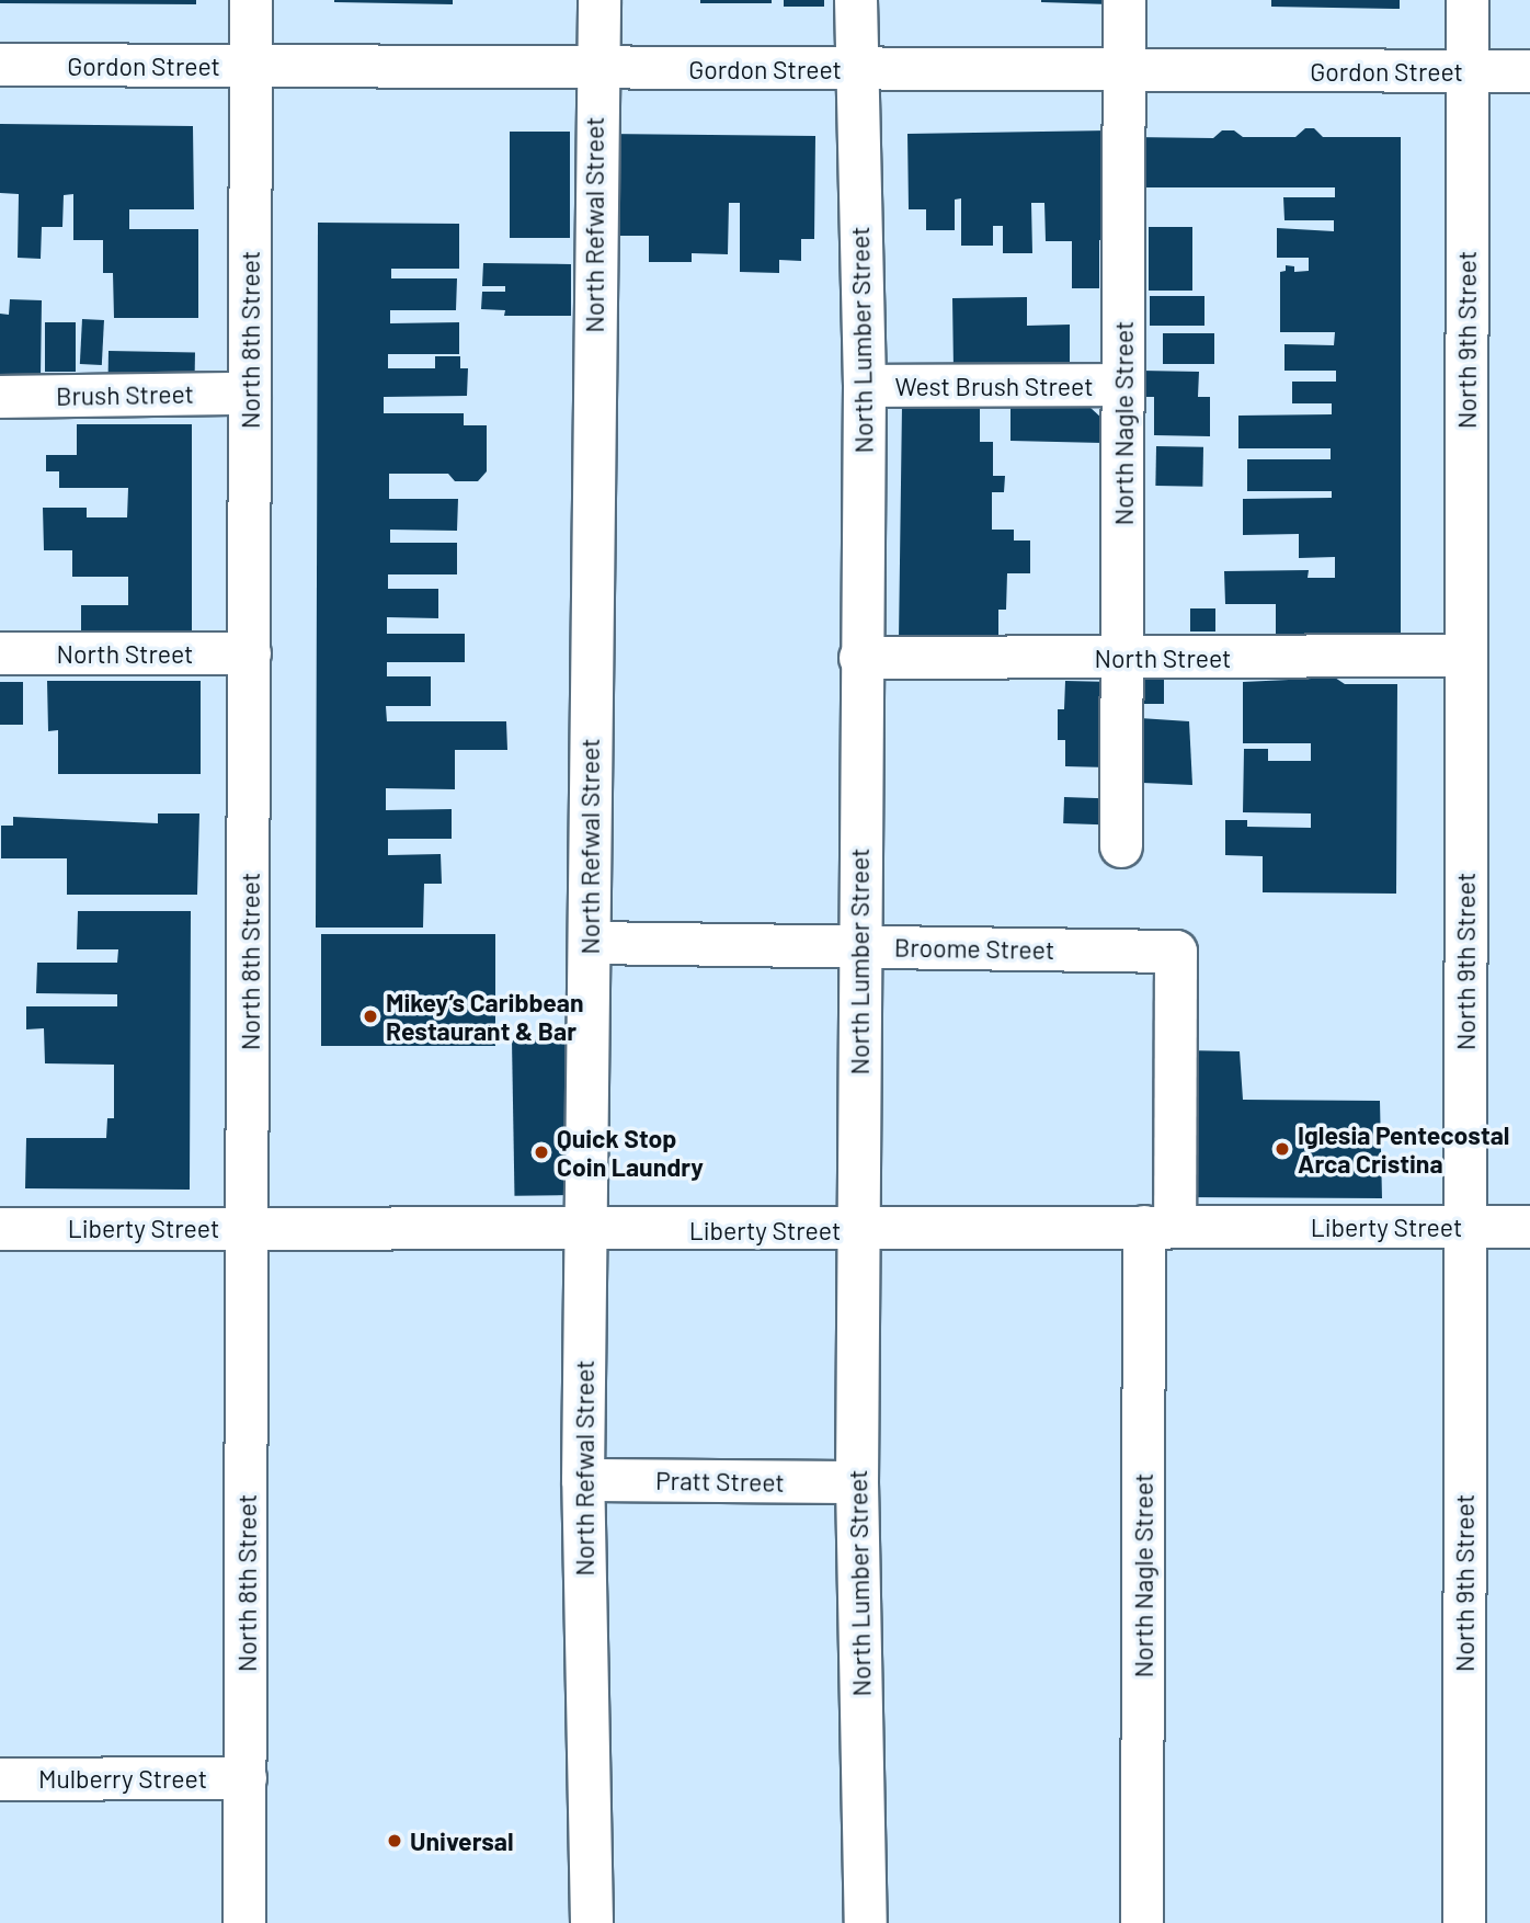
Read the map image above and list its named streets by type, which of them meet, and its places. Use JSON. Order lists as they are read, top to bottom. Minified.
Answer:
{"streets":{"street":["Gordon Street","North Refwal Street","North 8th Street","North Lumber Street","North 9th Street","West Brush Street","Brush Street","North Nagle Street","North Street","Broome Street","Liberty Street","Pratt Street","Mulberry Street"]},"crossings":[["Gordon Street","North Refwal Street"],["Gordon Street","North 8th Street"],["Gordon Street","North Lumber Street"],["Gordon Street","North 9th Street"],["Gordon Street","North Nagle Street"],["North Refwal Street","Broome Street"],["North Refwal Street","Liberty Street"],["North Refwal Street","Pratt Street"],["North 8th Street","Brush Street"],["North 8th Street","North Street"],["North 8th Street","Liberty Street"],["North 8th Street","Mulberry Street"],["North Lumber Street","West Brush Street"],["North Lumber Street","North Street"],["North Lumber Street","Broome Street"],["North Lumber Street","Liberty Street"],["North Lumber Street","Pratt Street"],["North 9th Street","North Street"],["North 9th Street","Liberty Street"],["West Brush Street","North Nagle Street"],["North Nagle Street","North Street"],["North Nagle Street","Broome Street"],["North Nagle Street","Liberty Street"]],"places":["Mikey’s Caribbean Restaurant & Bar","Iglesia Pentecostal Arca Cristina","Quick Stop Coin Laundry","Universal"]}
